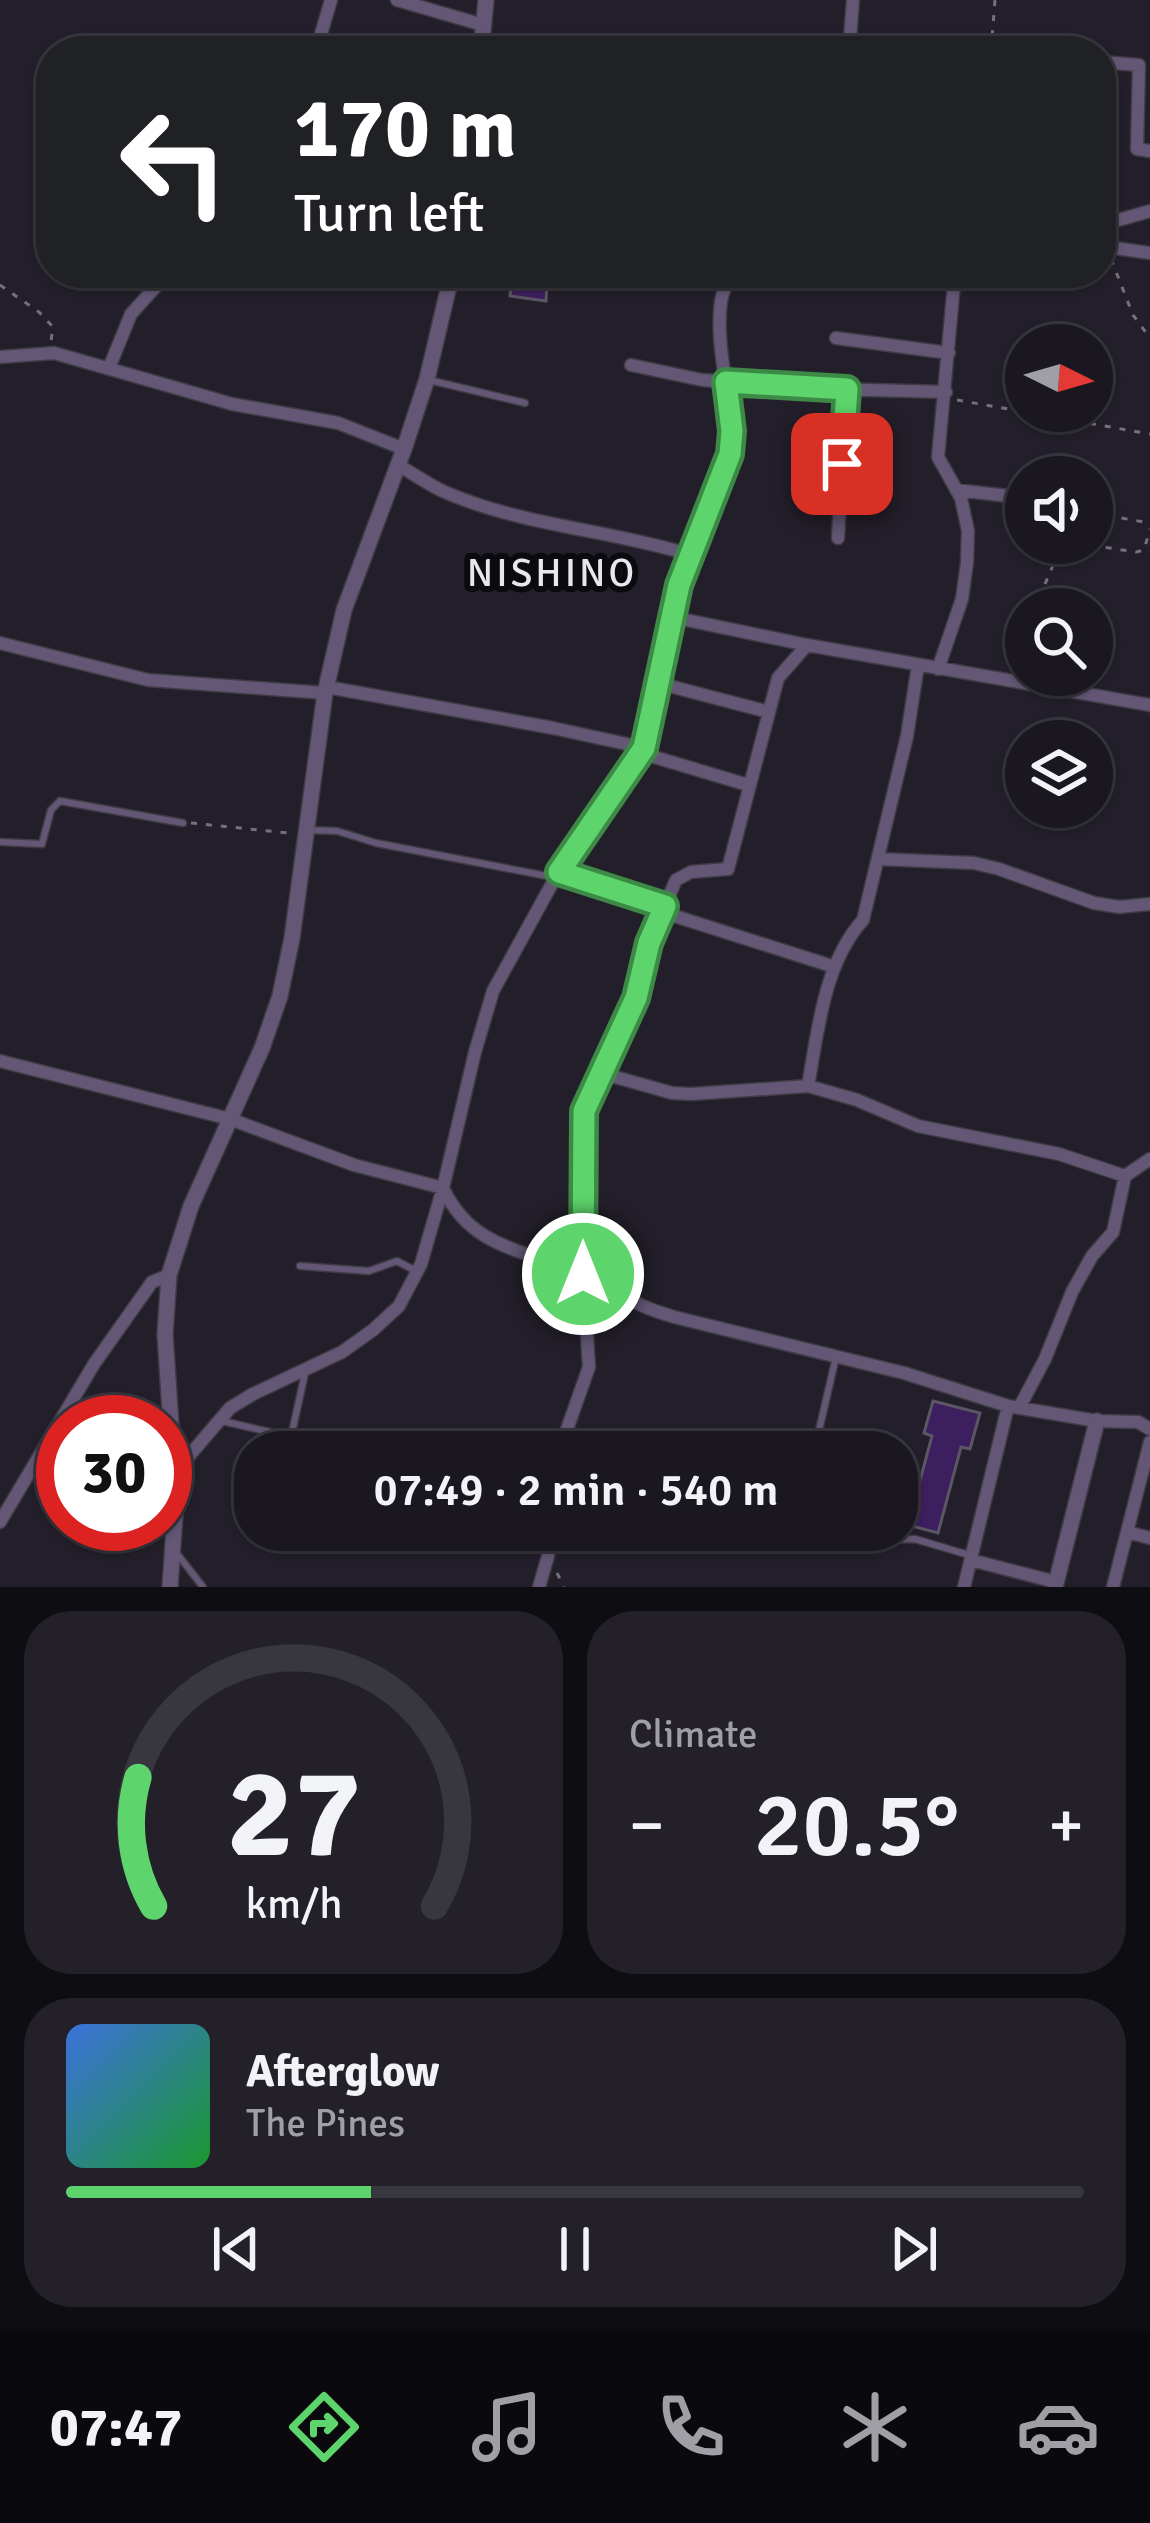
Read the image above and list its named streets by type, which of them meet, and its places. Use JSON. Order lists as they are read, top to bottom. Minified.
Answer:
{"districts":["NISHINO"],"north":"right","page":{"turn":["170 m","Turn left"],"limit":"30","trip":"07:49 · 2 min · 540 m","tile":"Climate","heat":["−","20.5°","+"],"song":["Afterglow","The Pines"],"tabs":"07:47","gauge":["27","km/h"]}}
